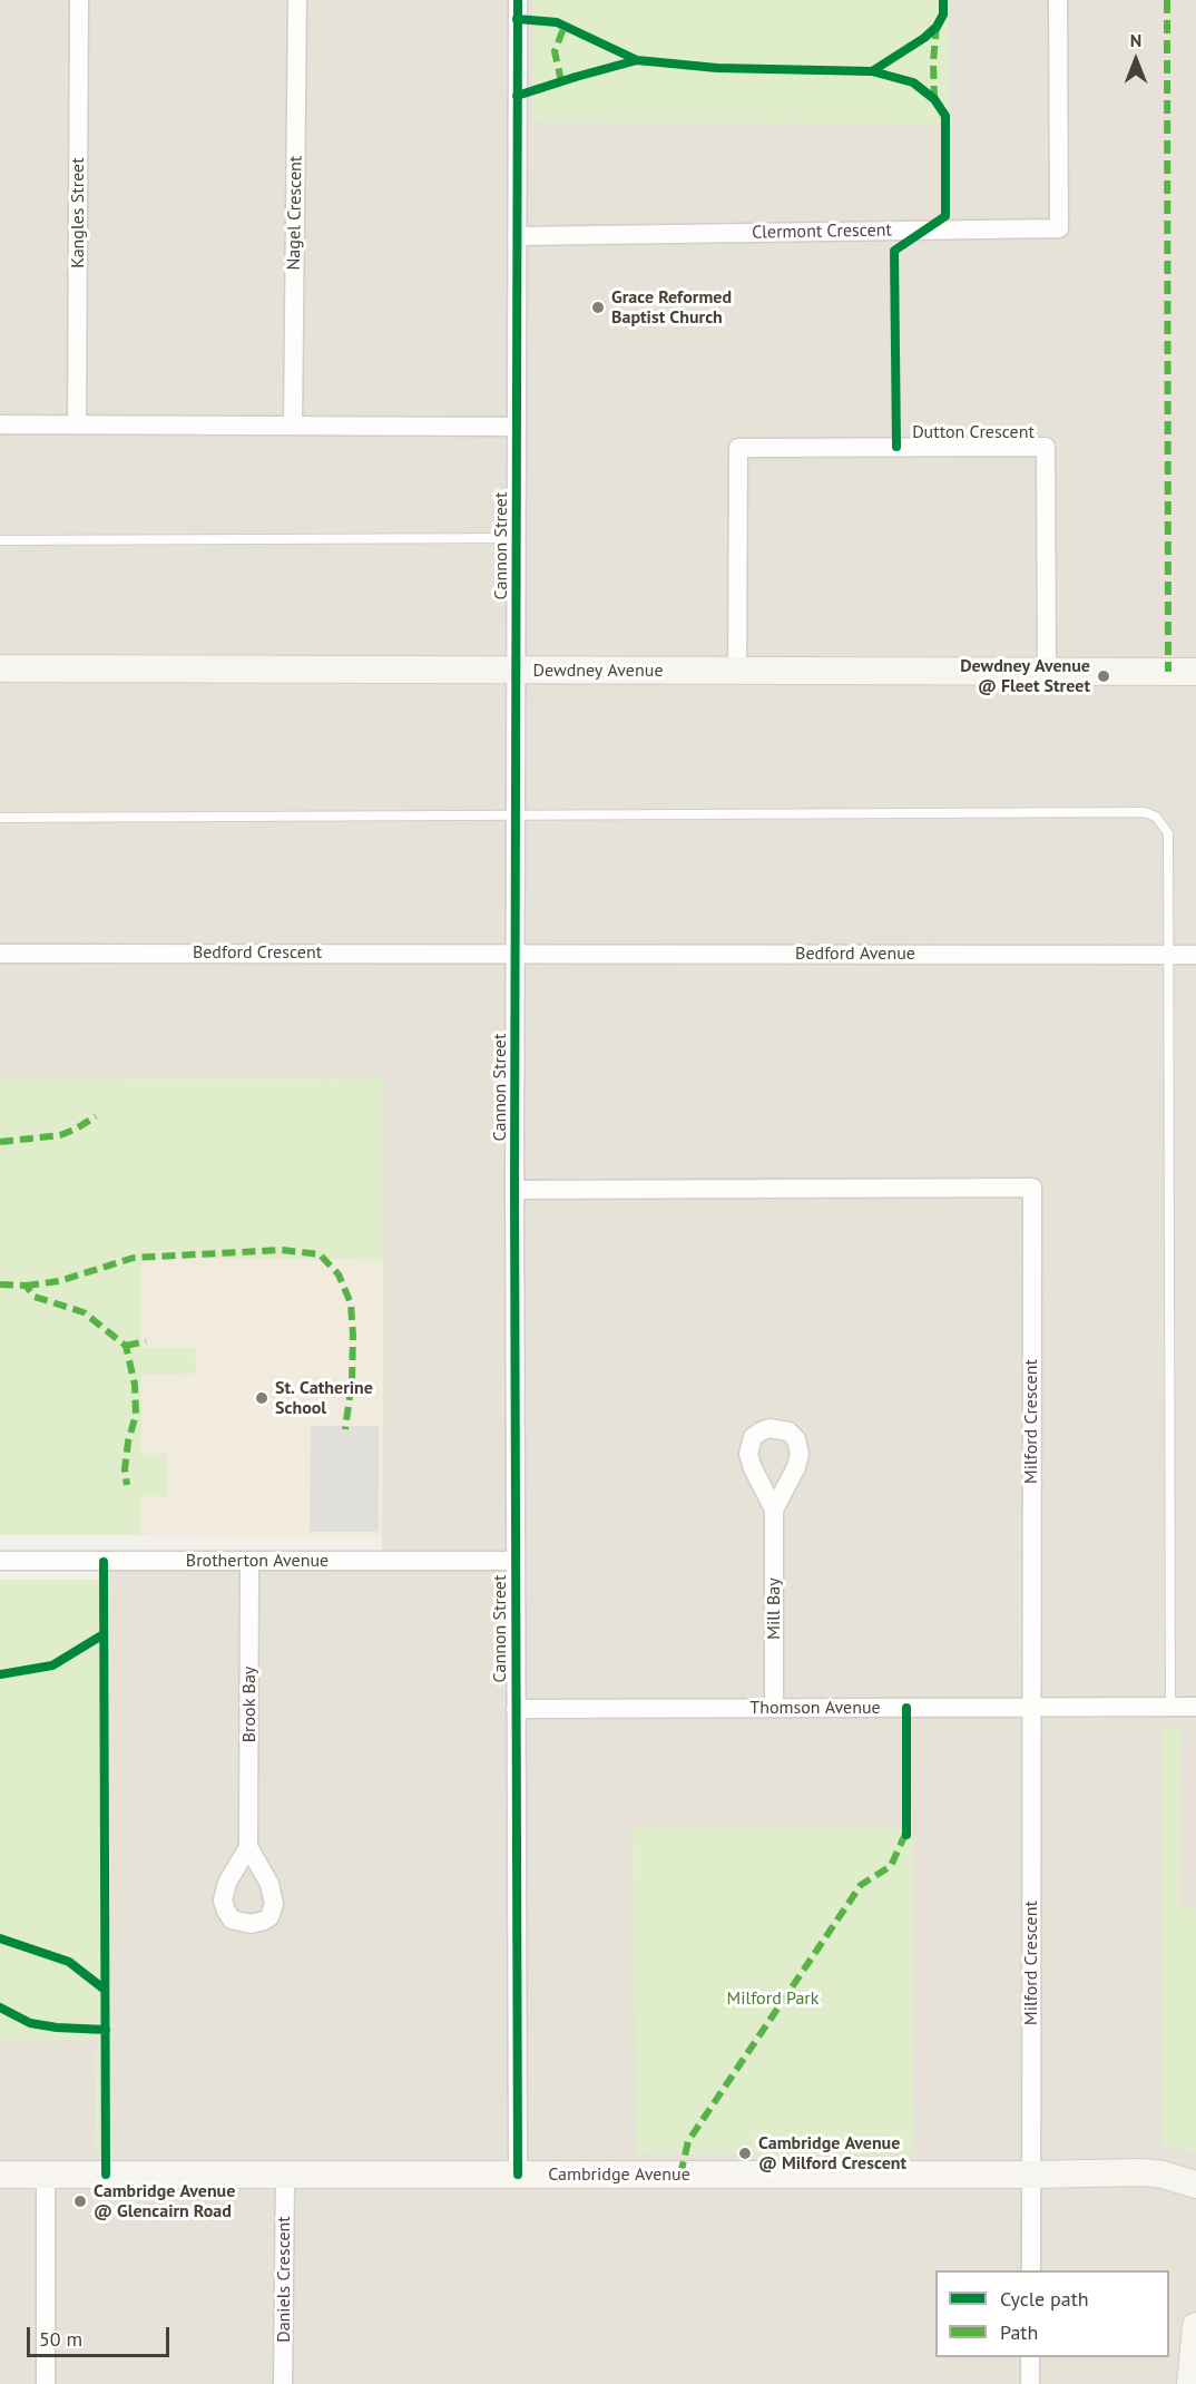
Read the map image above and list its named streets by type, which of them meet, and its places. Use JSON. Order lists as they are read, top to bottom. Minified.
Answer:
{"streets":{"street":["Kangles Street","Nagel Crescent","Clermont Crescent","Dutton Crescent","Cannon Street","Dewdney Avenue","Bedford Crescent","Bedford Avenue","Milford Crescent","Brotherton Avenue","Mill Bay","Brook Bay","Thomson Avenue","Cambridge Avenue","Daniels Crescent"]},"crossings":[["Clermont Crescent","Cannon Street"],["Dutton Crescent","Dewdney Avenue"],["Cannon Street","Dewdney Avenue"],["Cannon Street","Bedford Crescent"],["Cannon Street","Bedford Avenue"],["Cannon Street","Milford Crescent"],["Cannon Street","Brotherton Avenue"],["Cannon Street","Thomson Avenue"],["Cannon Street","Cambridge Avenue"],["Bedford Crescent","Bedford Avenue"],["Milford Crescent","Thomson Avenue"],["Milford Crescent","Cambridge Avenue"],["Brotherton Avenue","Brook Bay"],["Mill Bay","Thomson Avenue"],["Cambridge Avenue","Daniels Crescent"]],"parks":["Milford Park"],"places":["Grace Reformed Baptist Church","Dewdney Avenue @ Fleet Street","St. Catherine School","Cambridge Avenue @ Milford Crescent","Cambridge Avenue @ Glencairn Road"],"legend":["Cycle path","Path"],"scale_bar":"50 m","north":"top"}
